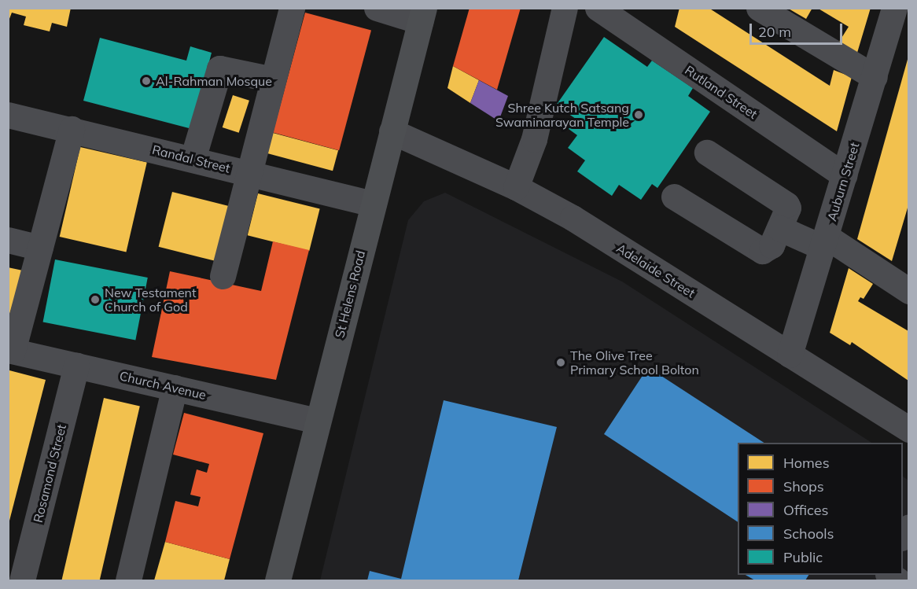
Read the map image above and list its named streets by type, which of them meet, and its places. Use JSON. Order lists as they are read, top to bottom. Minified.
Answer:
{"streets":{"main road":["St Helens Road"],"street":["Rutland Street","Randal Street","Auburn Street","Adelaide Street","Church Avenue","Rosamond Street"]},"crossings":[["Rutland Street","Auburn Street"],["Randal Street","St Helens Road"],["Auburn Street","Adelaide Street"],["Adelaide Street","St Helens Road"],["St Helens Road","Church Avenue"],["Church Avenue","Rosamond Street"]],"places":["Al-Rahman Mosque","Shree Kutch Satsang Swaminarayan Temple","New Testament Church of God","The Olive Tree Primary School Bolton"],"legend":["Homes","Shops","Offices","Schools","Public"],"scale_bar":"20 m"}
